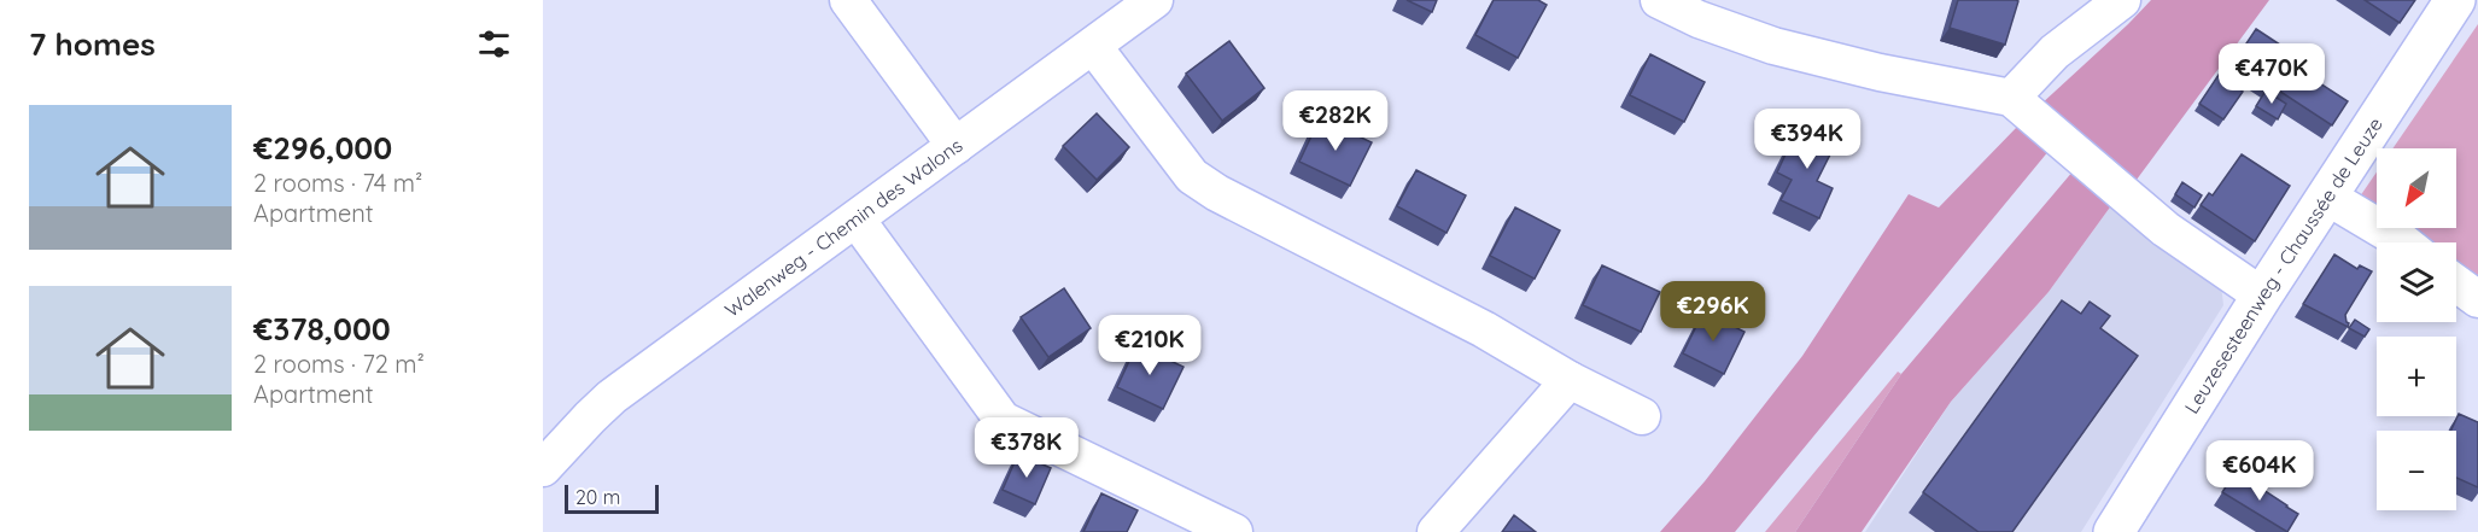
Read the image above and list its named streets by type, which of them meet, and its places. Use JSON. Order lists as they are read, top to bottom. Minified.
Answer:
{"streets":{"main road":["Leuzesesteenweg - Chaussée de Leuze"],"street":["Walenweg - Chemin des Walons"]},"scale_bar":"20 m","north":"bottom left","page":{"heading":"7 homes","price":["€470K","€282K","€394K","€296K","€210K","€378K","€604K"],"list":[{"name":"€296,000","note":"2 rooms · 74 m² · Apartment"},{"name":"€378,000","note":"2 rooms · 72 m² · Apartment"}],"map_buttons":["+","−"],"scale":"20 m"}}
